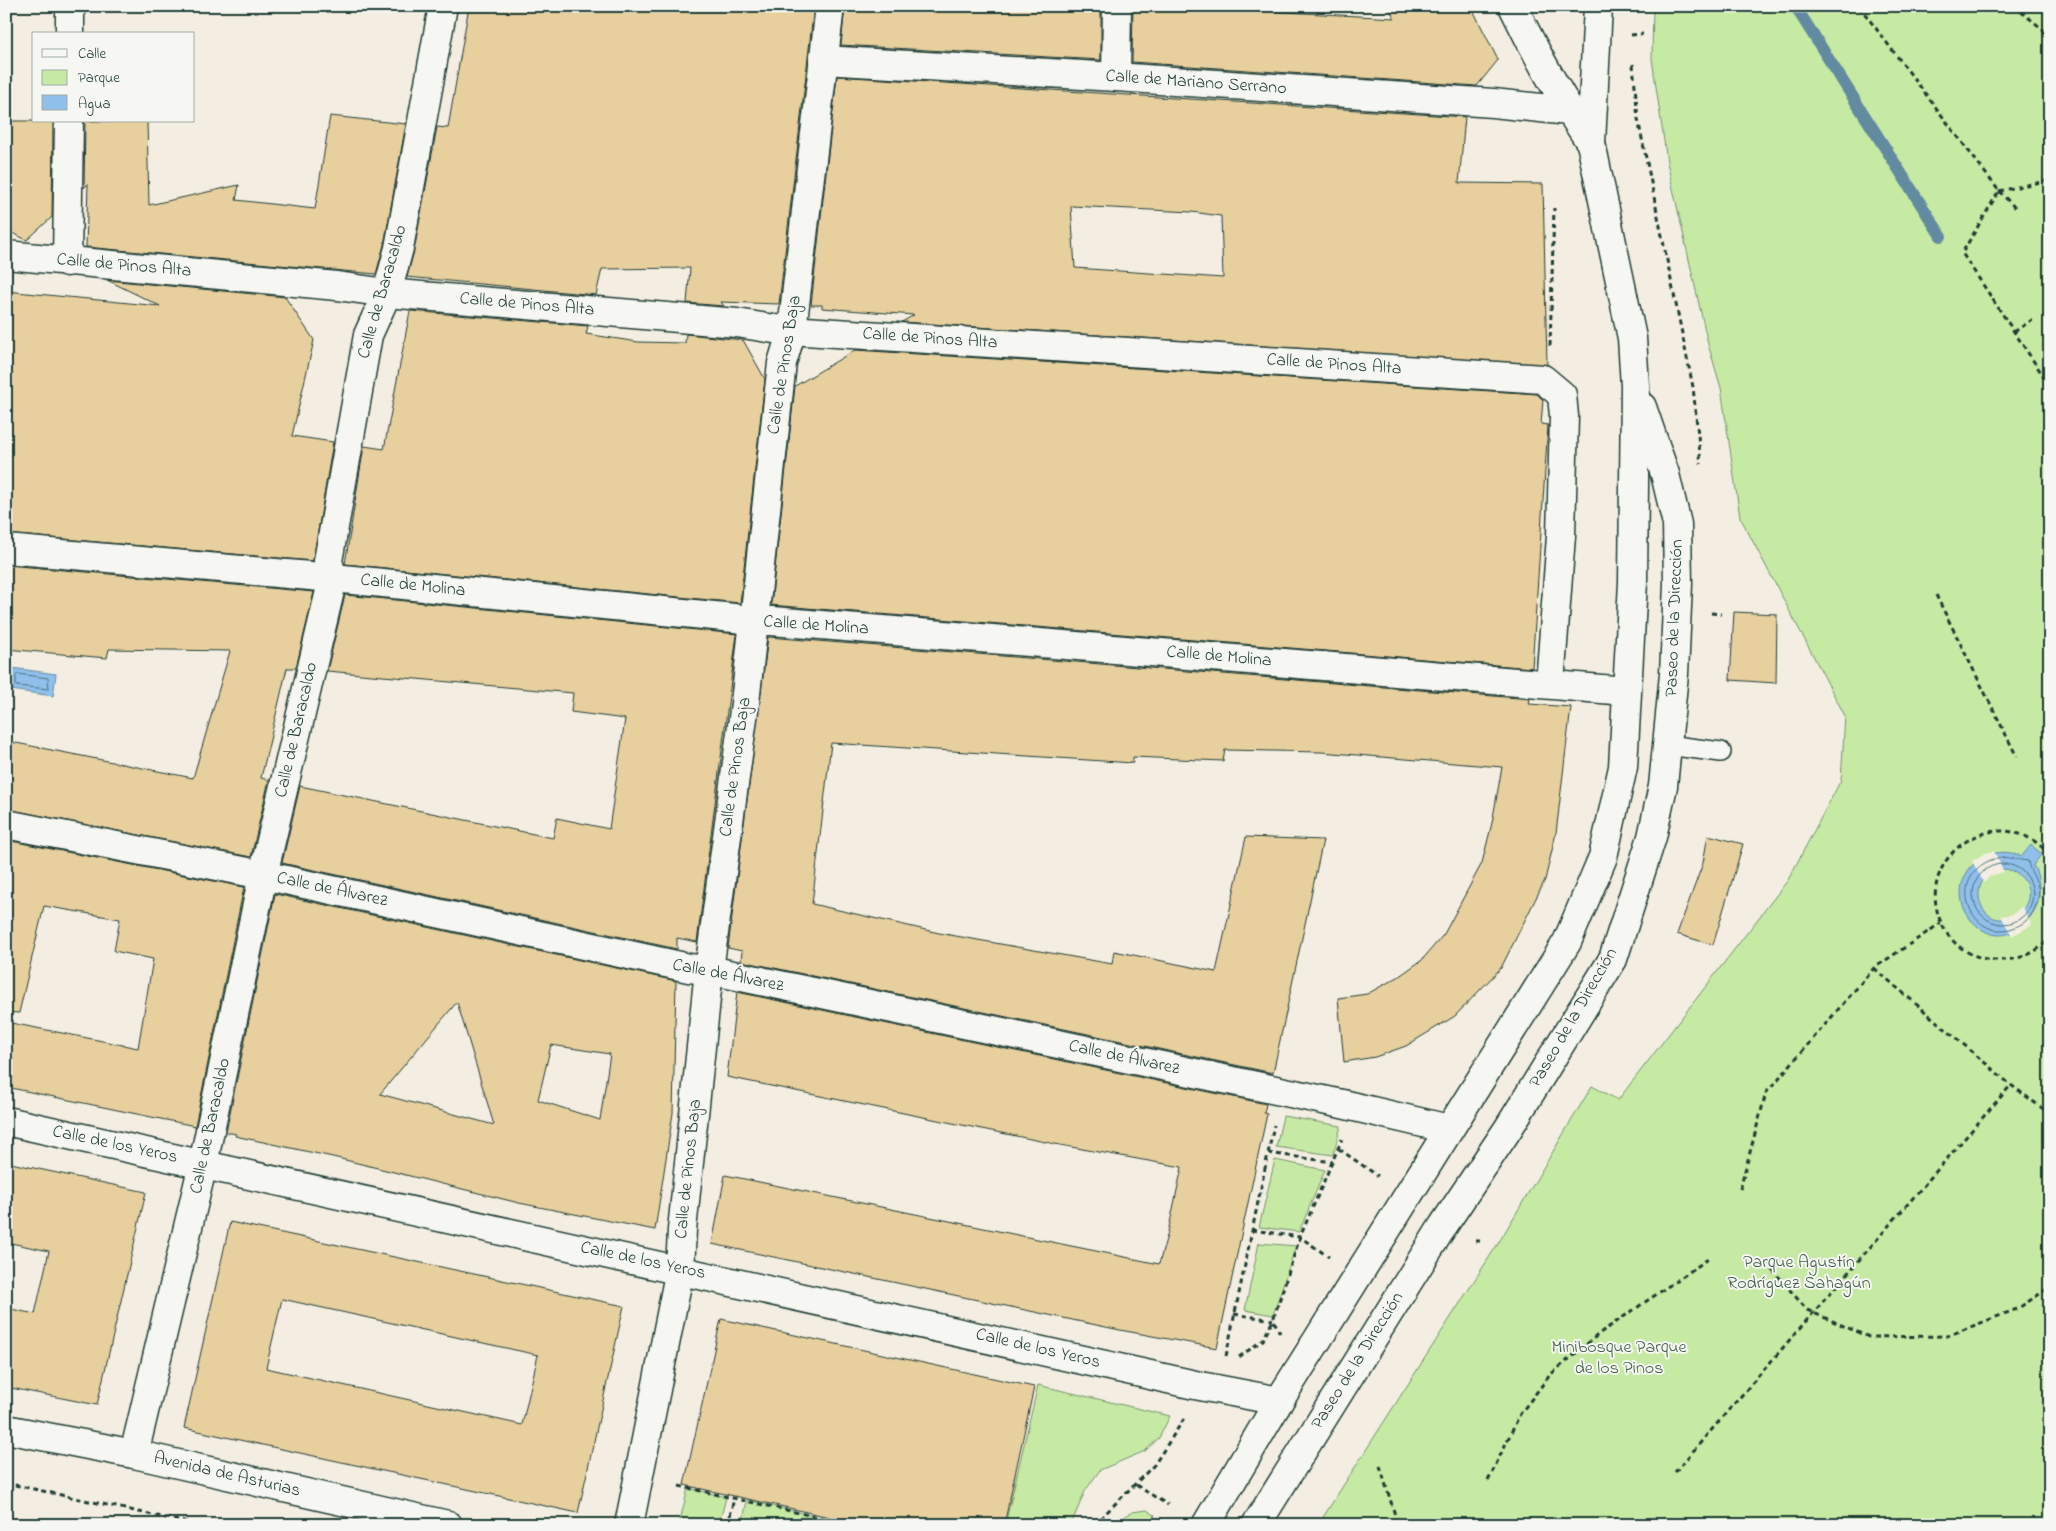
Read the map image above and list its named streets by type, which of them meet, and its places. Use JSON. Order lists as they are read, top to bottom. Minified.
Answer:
{"streets":{"street":["Calle de Mariano Serrano","Calle de Pinos Alta","Calle de Baracaldo","Calle de Pinos Baja","Calle de Molina","Paseo de la Dirección","Calle de Álvarez","Calle de los Yeros","Avenida de Asturias"]},"crossings":[["Calle de Mariano Serrano","Calle de Pinos Baja"],["Calle de Mariano Serrano","Paseo de la Dirección"],["Calle de Pinos Alta","Calle de Baracaldo"],["Calle de Pinos Alta","Calle de Pinos Baja"],["Calle de Pinos Alta","Calle de Molina"],["Calle de Baracaldo","Calle de Molina"],["Calle de Baracaldo","Calle de Álvarez"],["Calle de Baracaldo","Calle de los Yeros"],["Calle de Baracaldo","Avenida de Asturias"],["Calle de Pinos Baja","Calle de Molina"],["Calle de Pinos Baja","Calle de Álvarez"],["Calle de Pinos Baja","Calle de los Yeros"],["Calle de Molina","Paseo de la Dirección"],["Paseo de la Dirección","Calle de Álvarez"],["Paseo de la Dirección","Calle de los Yeros"]],"parks":["Parque Agustín Rodríguez Sahagún","Minibosque Parque de los Pinos"],"legend":["Calle","Parque","Agua"]}
